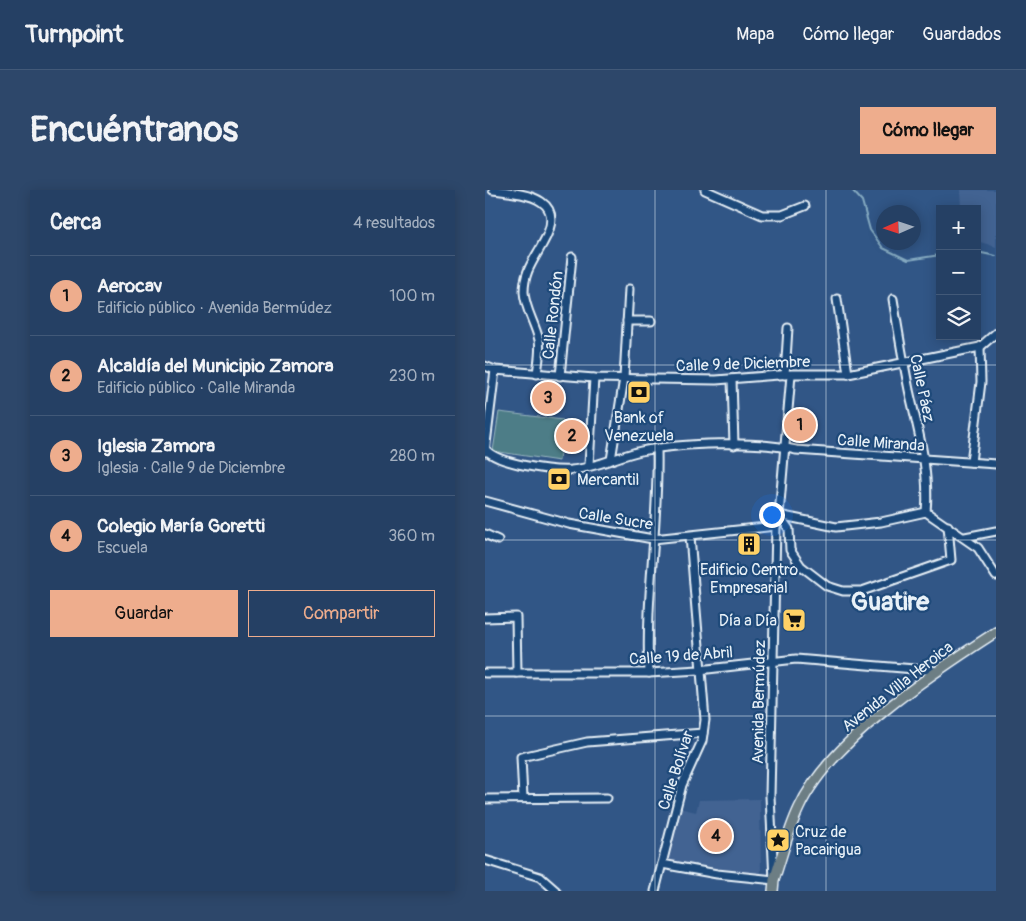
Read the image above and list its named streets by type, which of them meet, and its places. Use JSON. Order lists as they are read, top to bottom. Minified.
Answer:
{"streets":{"main road":["Avenida Villa Heroica"],"street":["Calle Rondón","Calle 9 de Diciembre","Calle Páez","Calle Miranda","Calle Sucre","Calle 19 de Abril","Avenida Bermúdez","Calle Bolívar"]},"crossings":[["Calle Rondón","Calle 9 de Diciembre"],["Calle 9 de Diciembre","Calle Páez"],["Calle 9 de Diciembre","Avenida Bermúdez"],["Calle Páez","Calle Miranda"],["Calle Miranda","Avenida Bermúdez"],["Calle Sucre","Avenida Bermúdez"],["Calle Sucre","Calle Bolívar"],["Calle 19 de Abril","Avenida Villa Heroica"],["Calle 19 de Abril","Avenida Bermúdez"],["Calle 19 de Abril","Calle Bolívar"],["Avenida Villa Heroica","Avenida Bermúdez"]],"districts":["Guatire"],"places":{"bank":["Bank of Venezuela","Mercantil"],"building":["Edificio Centro Empresarial"],"supermarket":["Día a Día"],"place":["Cruz de Pacairigua"]},"north":"left","page":{"header":"Turnpoint","nav":["Mapa","Cómo llegar","Guardados"],"buttons":["Cómo llegar",["Guardar","Compartir"]],"title":"Encuéntranos","heading":["Cerca","4 resultados"],"map_buttons":["+","−"],"list":[{"mark":"1","name":"Aerocav","note":"Edificio público · Avenida Bermúdez","value":"100 m"},{"mark":"2","name":"Alcaldía del Municipio Zamora","note":"Edificio público · Calle Miranda","value":"230 m"},{"mark":"3","name":"Iglesia Zamora","note":"Iglesia · Calle 9 de Diciembre","value":"280 m"},{"mark":"4","name":"Colegio María Goretti","note":"Escuela","value":"360 m"}],"pins":["3","1","2","4"]}}
